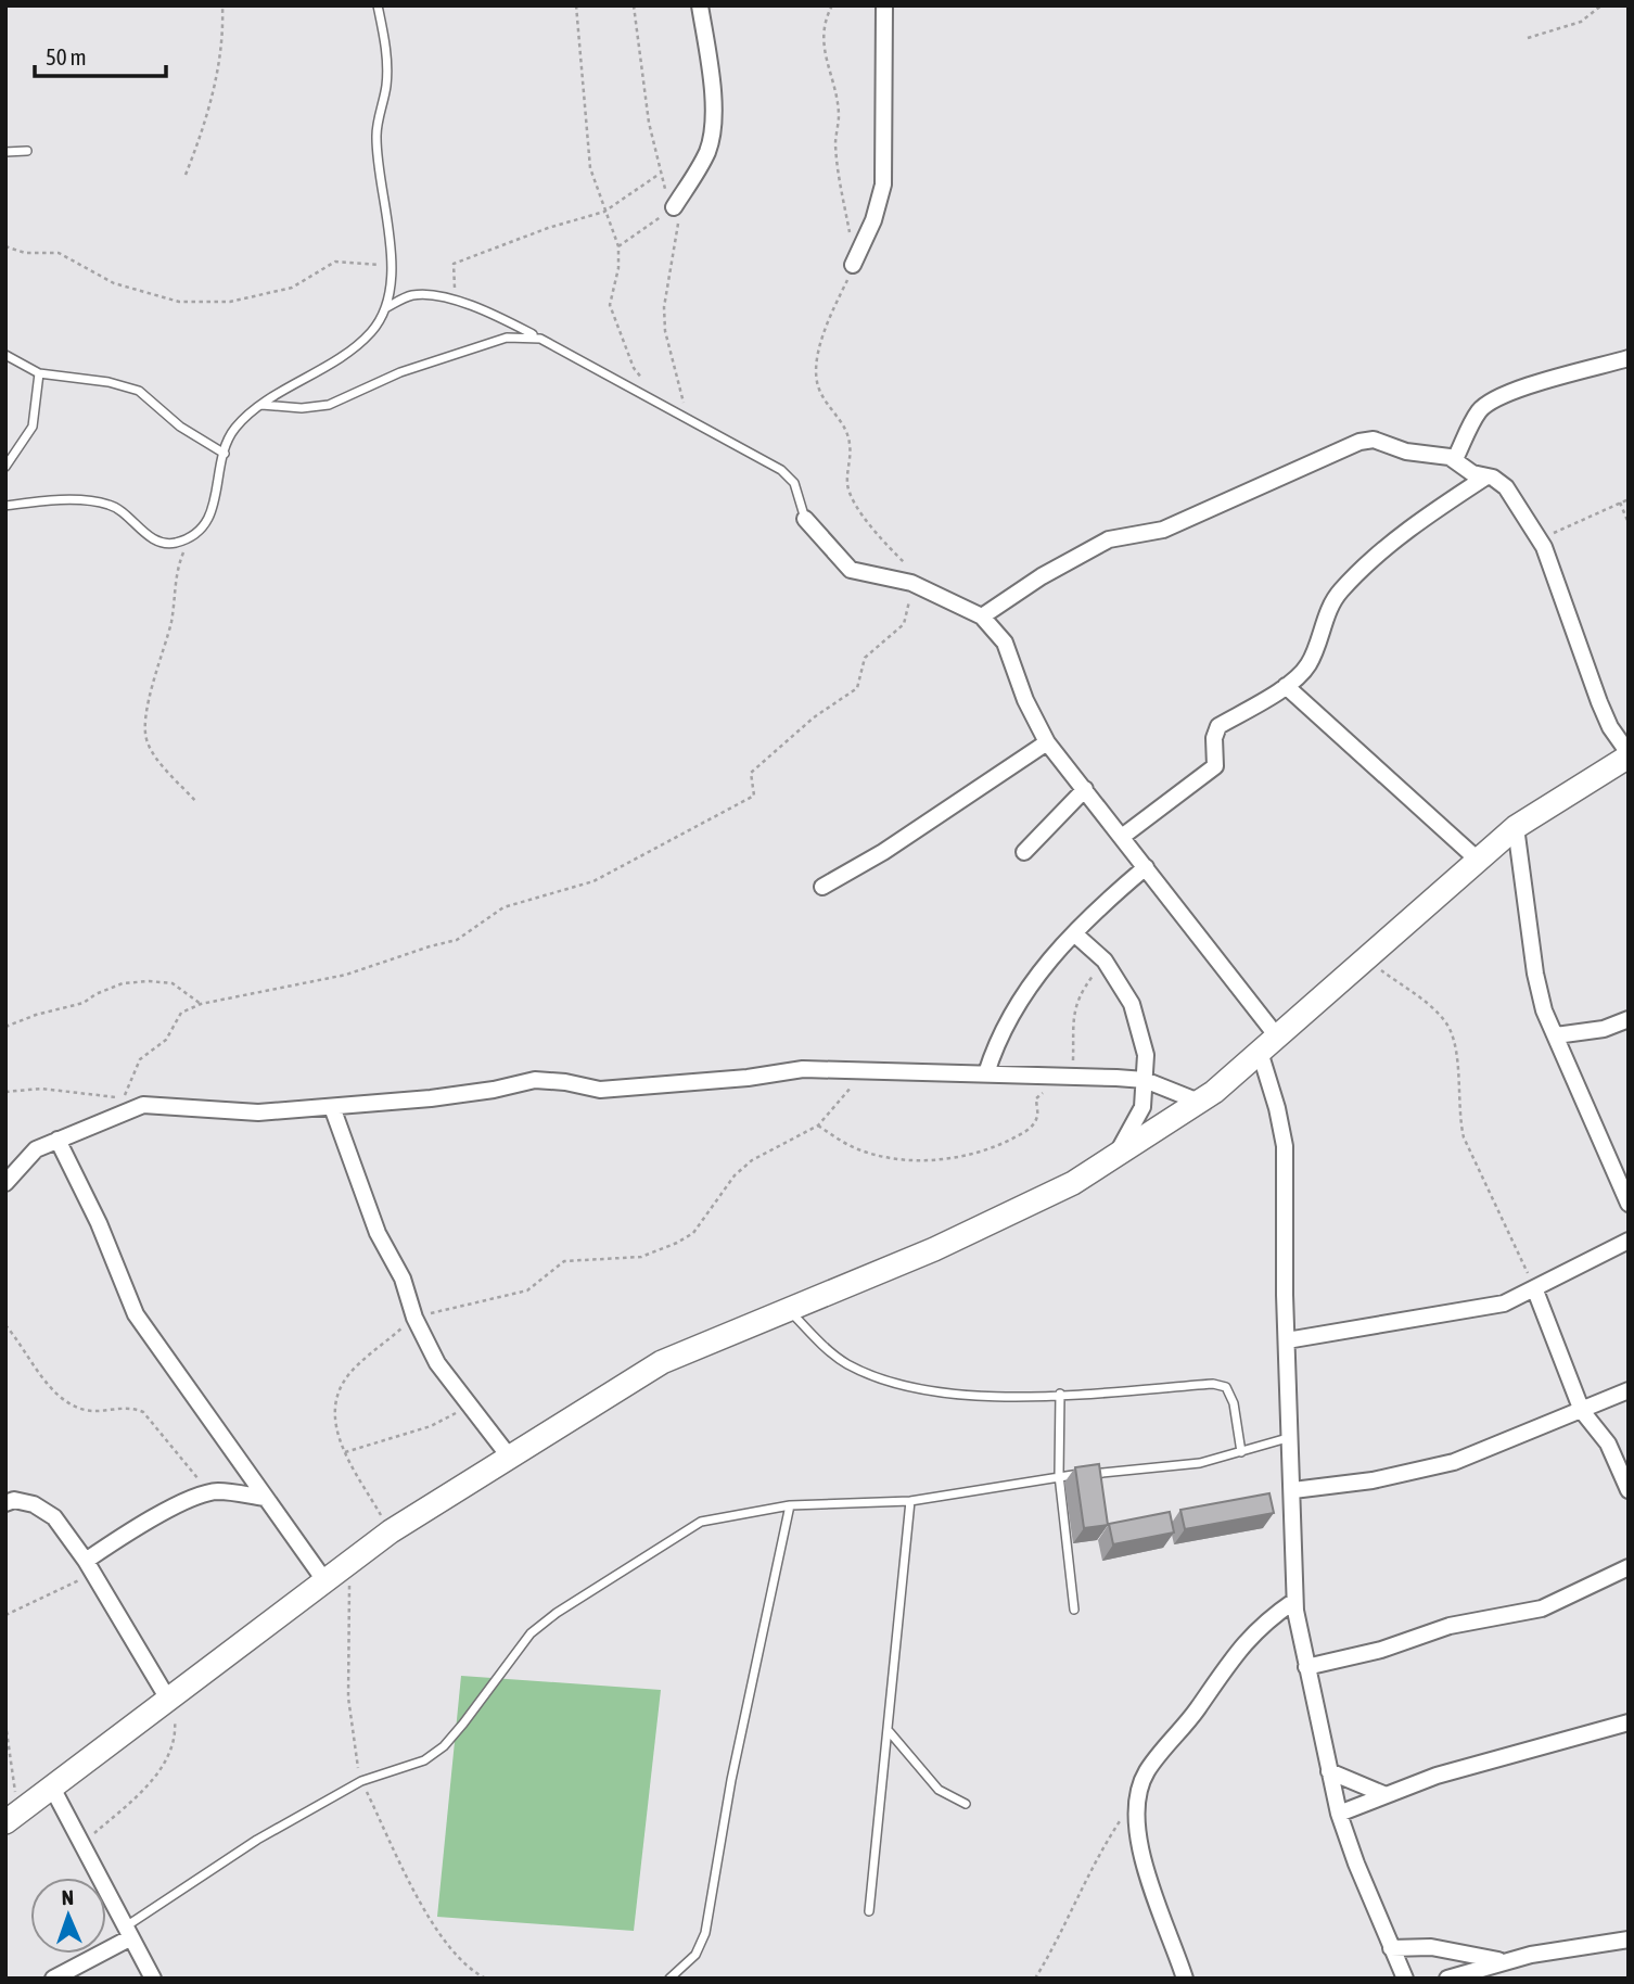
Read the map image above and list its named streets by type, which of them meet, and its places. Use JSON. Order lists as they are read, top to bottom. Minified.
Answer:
{"scale_bar":"50 m","north":"top"}
